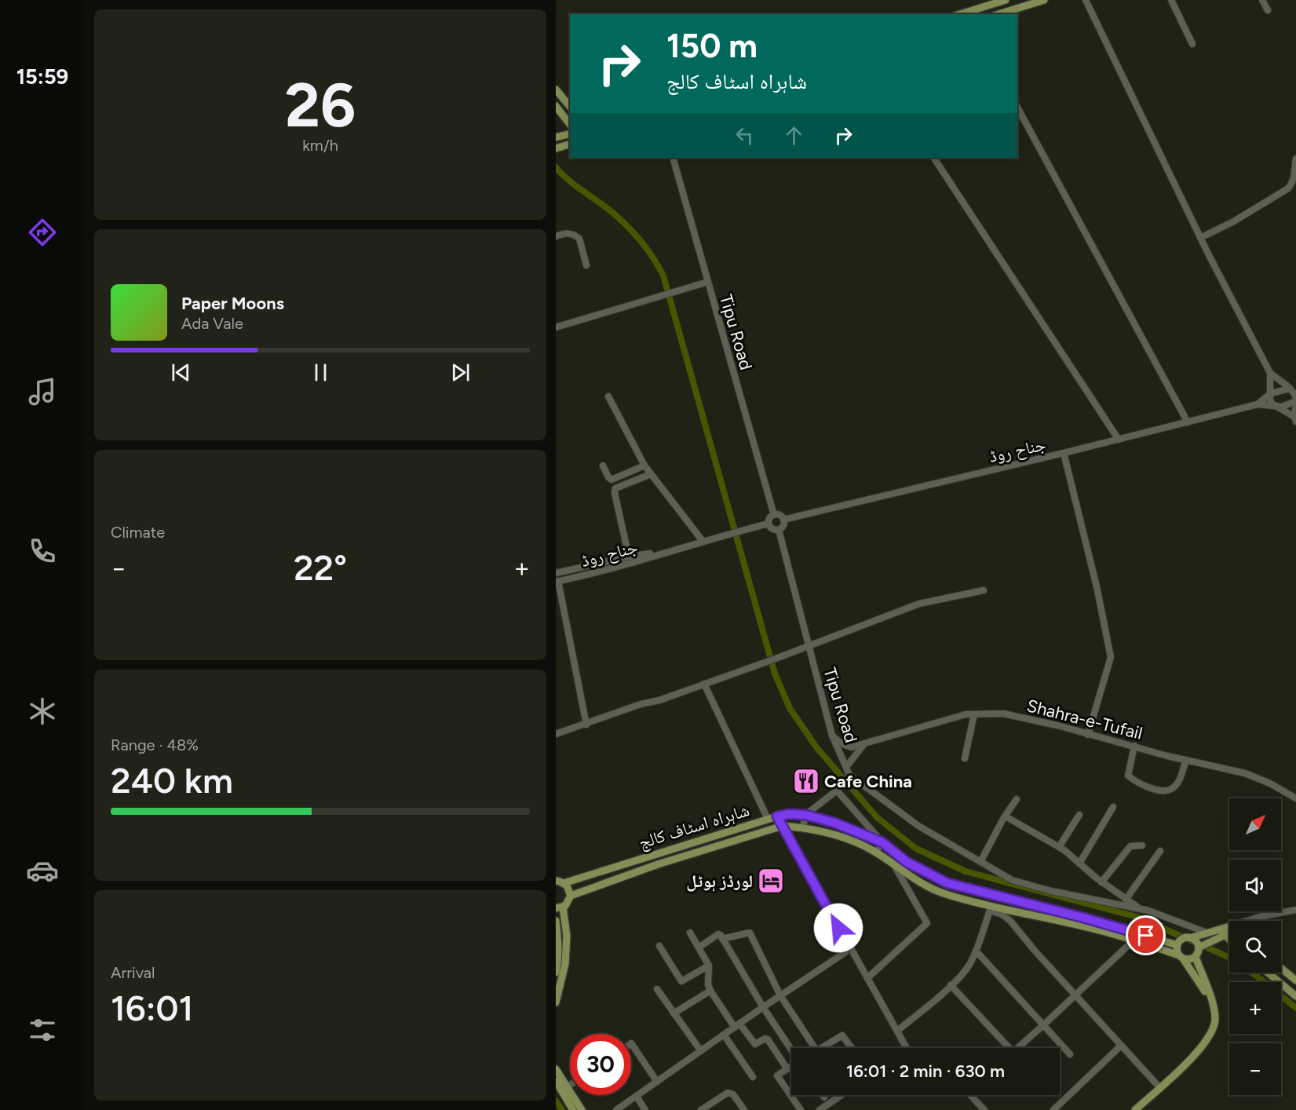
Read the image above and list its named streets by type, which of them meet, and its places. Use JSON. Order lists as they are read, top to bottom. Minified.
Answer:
{"streets":{"main road":["شاہراہ اسٹاف کالج"],"street":["Tipu Road","جناح روڈ","Shahra-e-Tufail"]},"crossings":[["Tipu Road","جناح روڈ"],["Tipu Road","Shahra-e-Tufail"]],"places":{"restaurant":["Cafe China"],"hotel":["لورڈز ہوٹل"]},"north":"top right","page":{"tabs":"15:59","tile":[["26","km/h"],"Climate",["Range · 48%","240 km"],["Arrival","16:01"]],"turn":["150 m","شاہراہ اسٹاف کالج"],"song":["Paper Moons","Ada Vale"],"heat":["−","22°","+"],"map_buttons":["+","−"],"limit":"30","trip":"16:01 · 2 min · 630 m"}}
